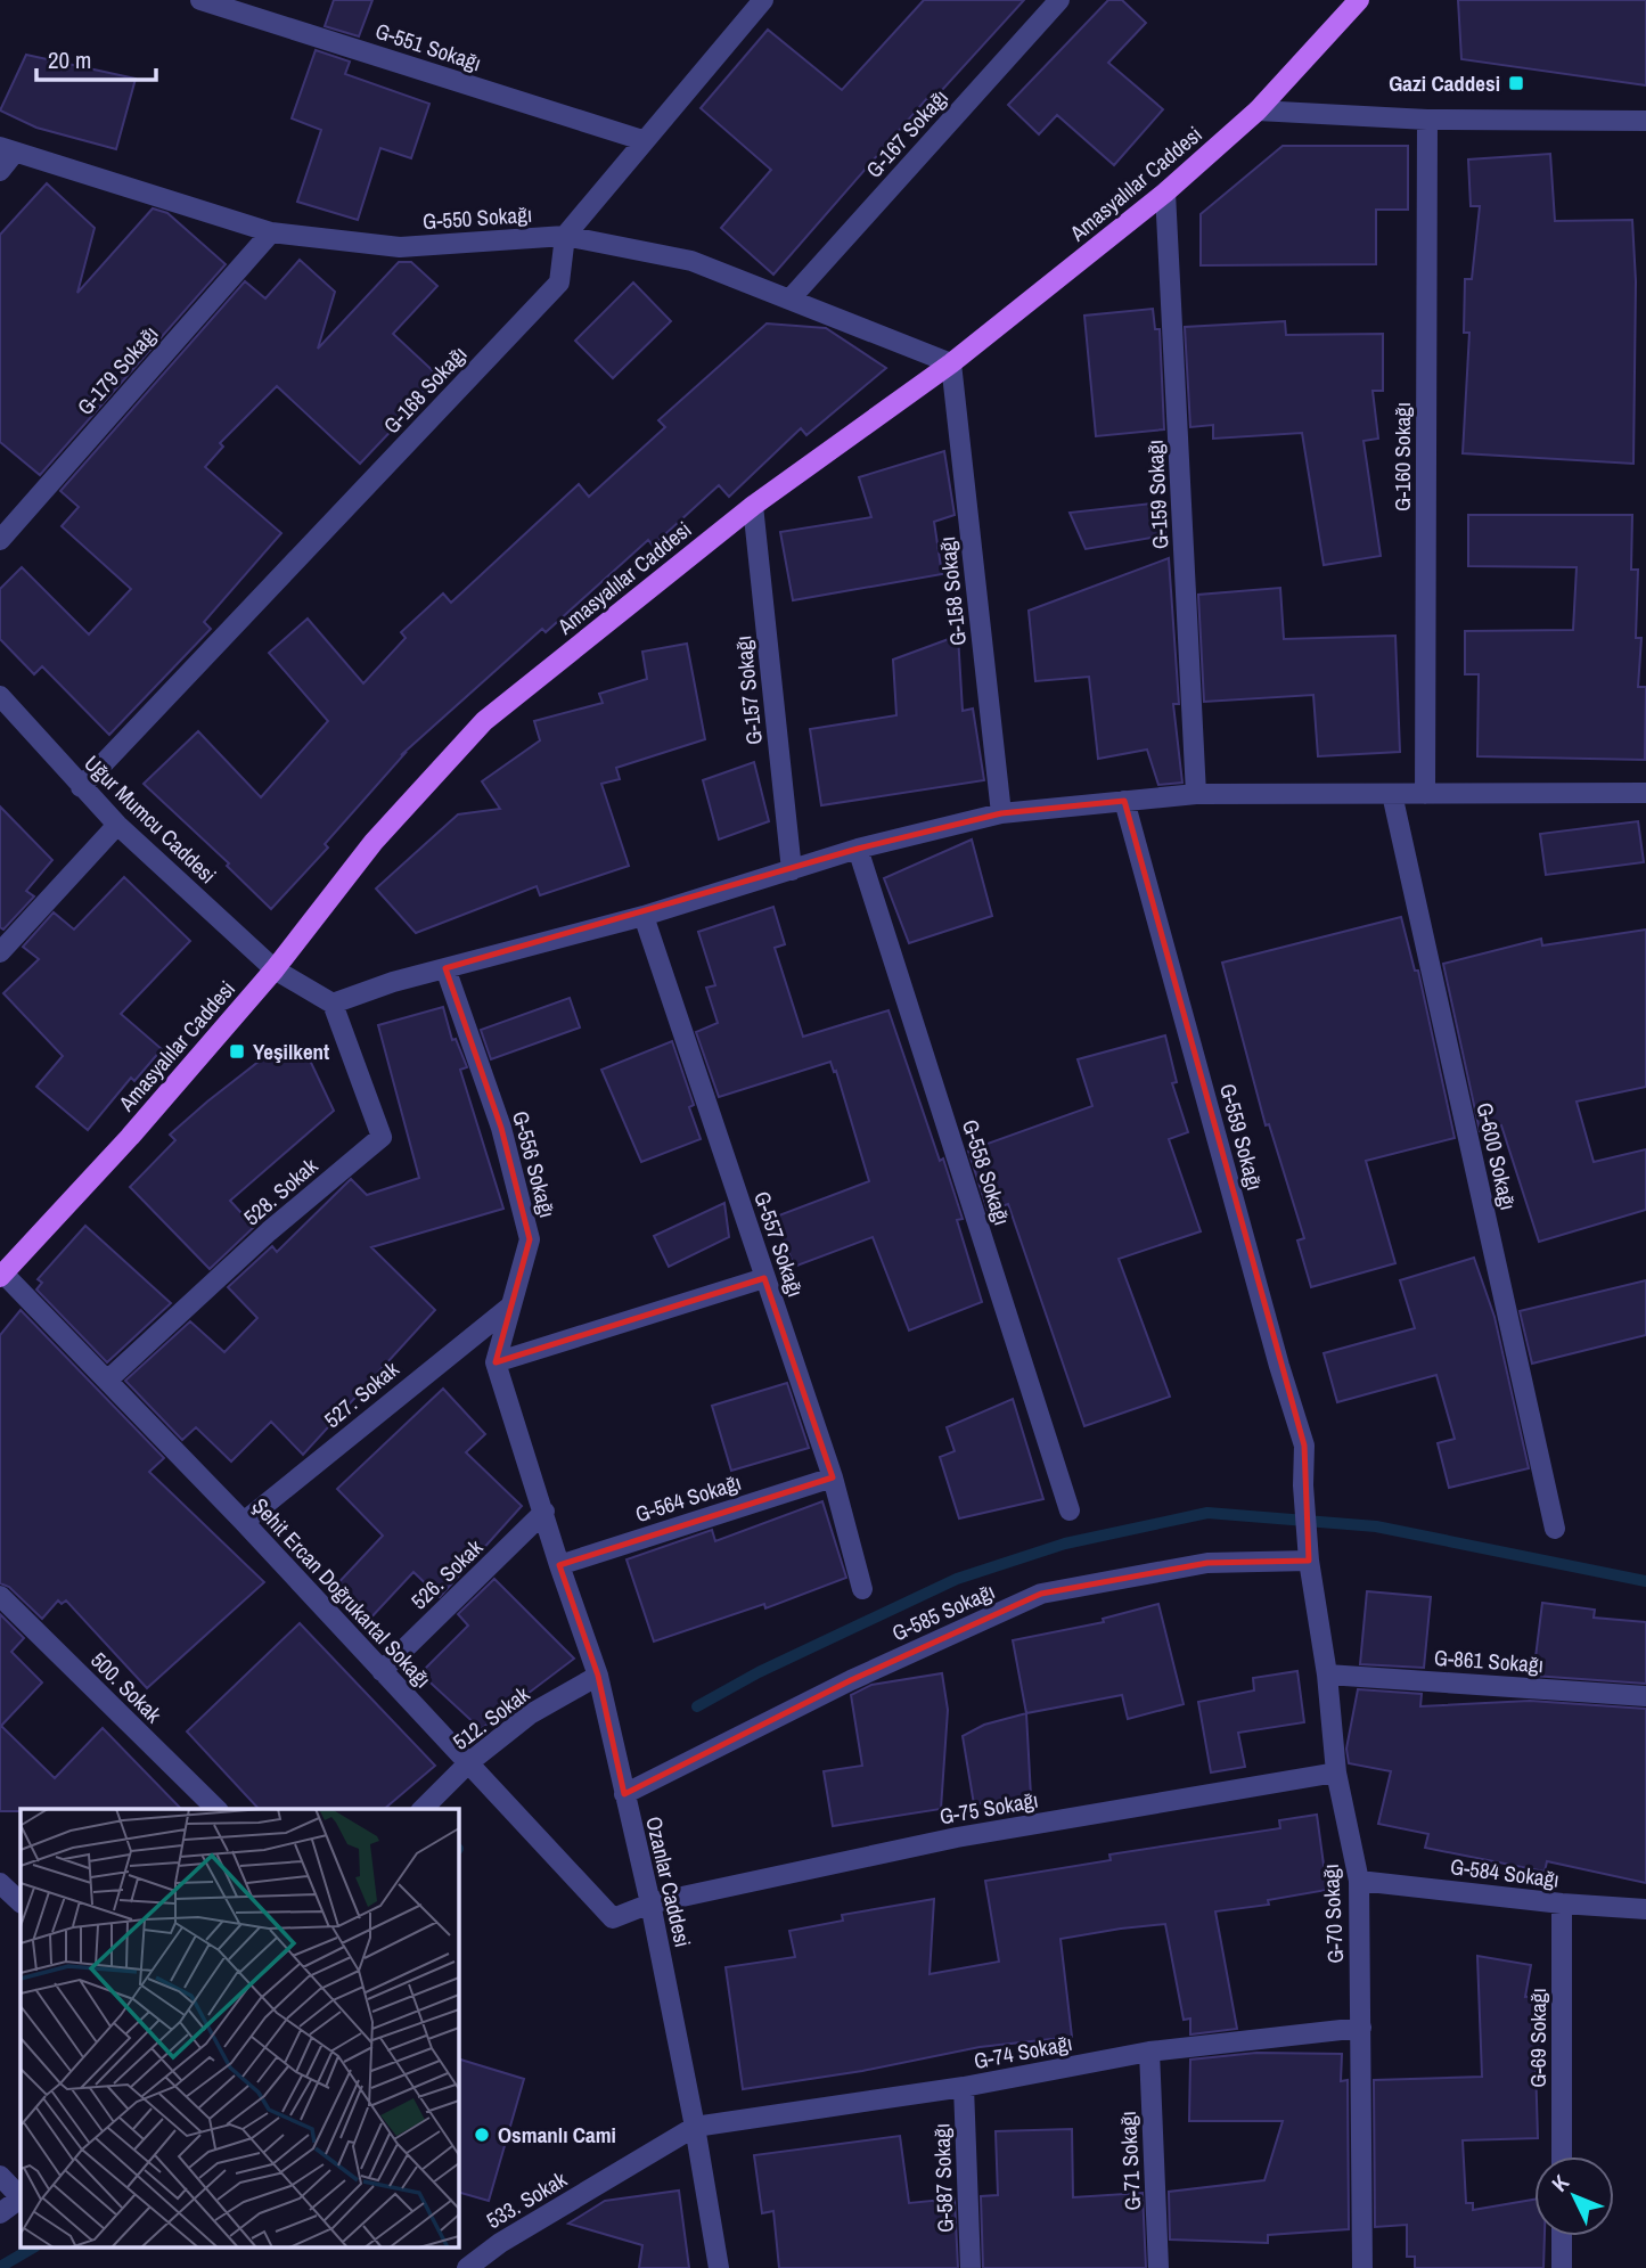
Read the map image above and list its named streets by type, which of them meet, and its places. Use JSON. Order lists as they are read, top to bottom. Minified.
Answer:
{"streets":{"main road":["Amasyalılar Caddesi"],"street":["G-551 Sokağı","G-167 Sokağı","G-550 Sokağı","G-179 Sokağı","G-168 Sokağı","G-160 Sokağı","G-159 Sokağı","G-158 Sokağı","G-157 Sokağı","Uğur Mumcu Caddesi","G-559 Sokağı","G-600 Sokağı","G-556 Sokağı","G-558 Sokağı","528. Sokak","G-557 Sokağı","527. Sokak","G-564 Sokağı","526. Sokak","Şehit Ercan Doğrukartal Sokağı","G-585 Sokağı","G-861 Sokağı","500. Sokak","512. Sokak","G-75 Sokağı","G-584 Sokağı","Ozanlar Caddesi","G-70 Sokağı","G-69 Sokağı","G-74 Sokağı","G-71 Sokağı","G-587 Sokağı","533. Sokak"]},"crossings":[["G-167 Sokağı","G-550 Sokağı"],["Amasyalılar Caddesi","G-550 Sokağı"],["Amasyalılar Caddesi","G-159 Sokağı"],["Amasyalılar Caddesi","G-158 Sokağı"],["Amasyalılar Caddesi","G-157 Sokağı"],["Amasyalılar Caddesi","Uğur Mumcu Caddesi"],["Amasyalılar Caddesi","Şehit Ercan Doğrukartal Sokağı"],["G-550 Sokağı","G-179 Sokağı"],["G-550 Sokağı","G-168 Sokağı"],["G-550 Sokağı","G-158 Sokağı"],["G-168 Sokağı","Uğur Mumcu Caddesi"],["Uğur Mumcu Caddesi","528. Sokak"],["G-559 Sokağı","G-585 Sokağı"],["G-559 Sokağı","G-70 Sokağı"],["G-556 Sokağı","527. Sokak"],["528. Sokak","Şehit Ercan Doğrukartal Sokağı"],["G-557 Sokağı","G-564 Sokağı"],["527. Sokak","Şehit Ercan Doğrukartal Sokağı"],["G-564 Sokağı","Ozanlar Caddesi"],["526. Sokak","Şehit Ercan Doğrukartal Sokağı"],["526. Sokak","Ozanlar Caddesi"],["Şehit Ercan Doğrukartal Sokağı","512. Sokak"],["Şehit Ercan Doğrukartal Sokağı","G-75 Sokağı"],["Şehit Ercan Doğrukartal Sokağı","Ozanlar Caddesi"],["G-585 Sokağı","Ozanlar Caddesi"],["G-585 Sokağı","G-70 Sokağı"],["G-861 Sokağı","G-70 Sokağı"],["512. Sokak","Ozanlar Caddesi"],["G-75 Sokağı","Ozanlar Caddesi"],["G-75 Sokağı","G-70 Sokağı"],["G-584 Sokağı","G-70 Sokağı"],["G-584 Sokağı","G-69 Sokağı"],["Ozanlar Caddesi","G-74 Sokağı"],["Ozanlar Caddesi","533. Sokak"],["G-70 Sokağı","G-74 Sokağı"],["G-74 Sokağı","G-71 Sokağı"],["G-74 Sokağı","G-587 Sokağı"],["G-74 Sokağı","533. Sokak"]],"places":{"transit":["Gazi Caddesi","Yeşilkent"],"other":["Osmanlı Cami"]},"scale_bar":"20 m","north":"top left"}
